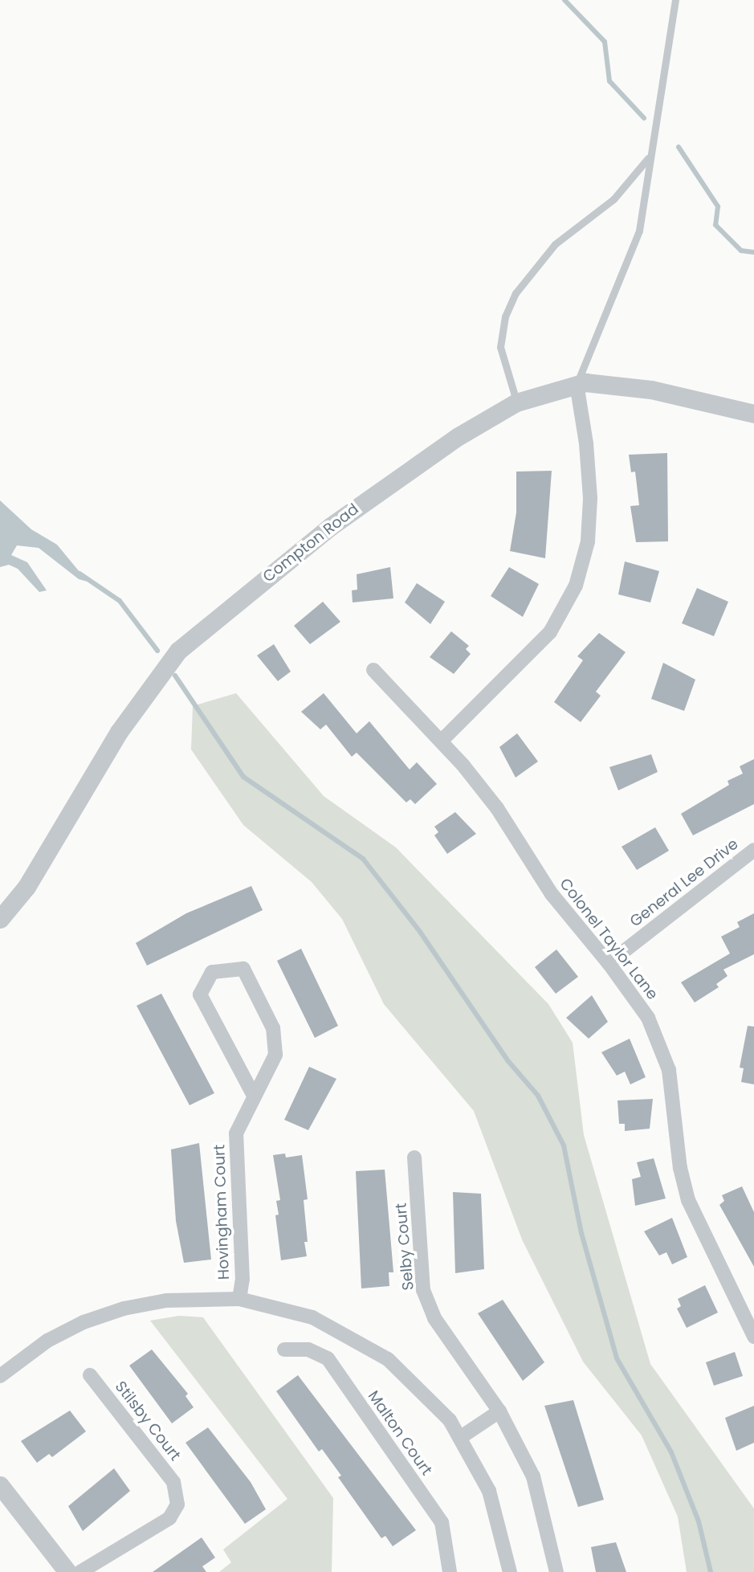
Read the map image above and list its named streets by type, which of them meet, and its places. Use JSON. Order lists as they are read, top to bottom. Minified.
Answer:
{"streets":{"street":["Compton Road","General Lee Drive","Colonel Taylor Lane","Hovingham Court","Selby Court","Stilsby Court","Malton Court"]},"crossings":[["General Lee Drive","Colonel Taylor Lane"]]}
